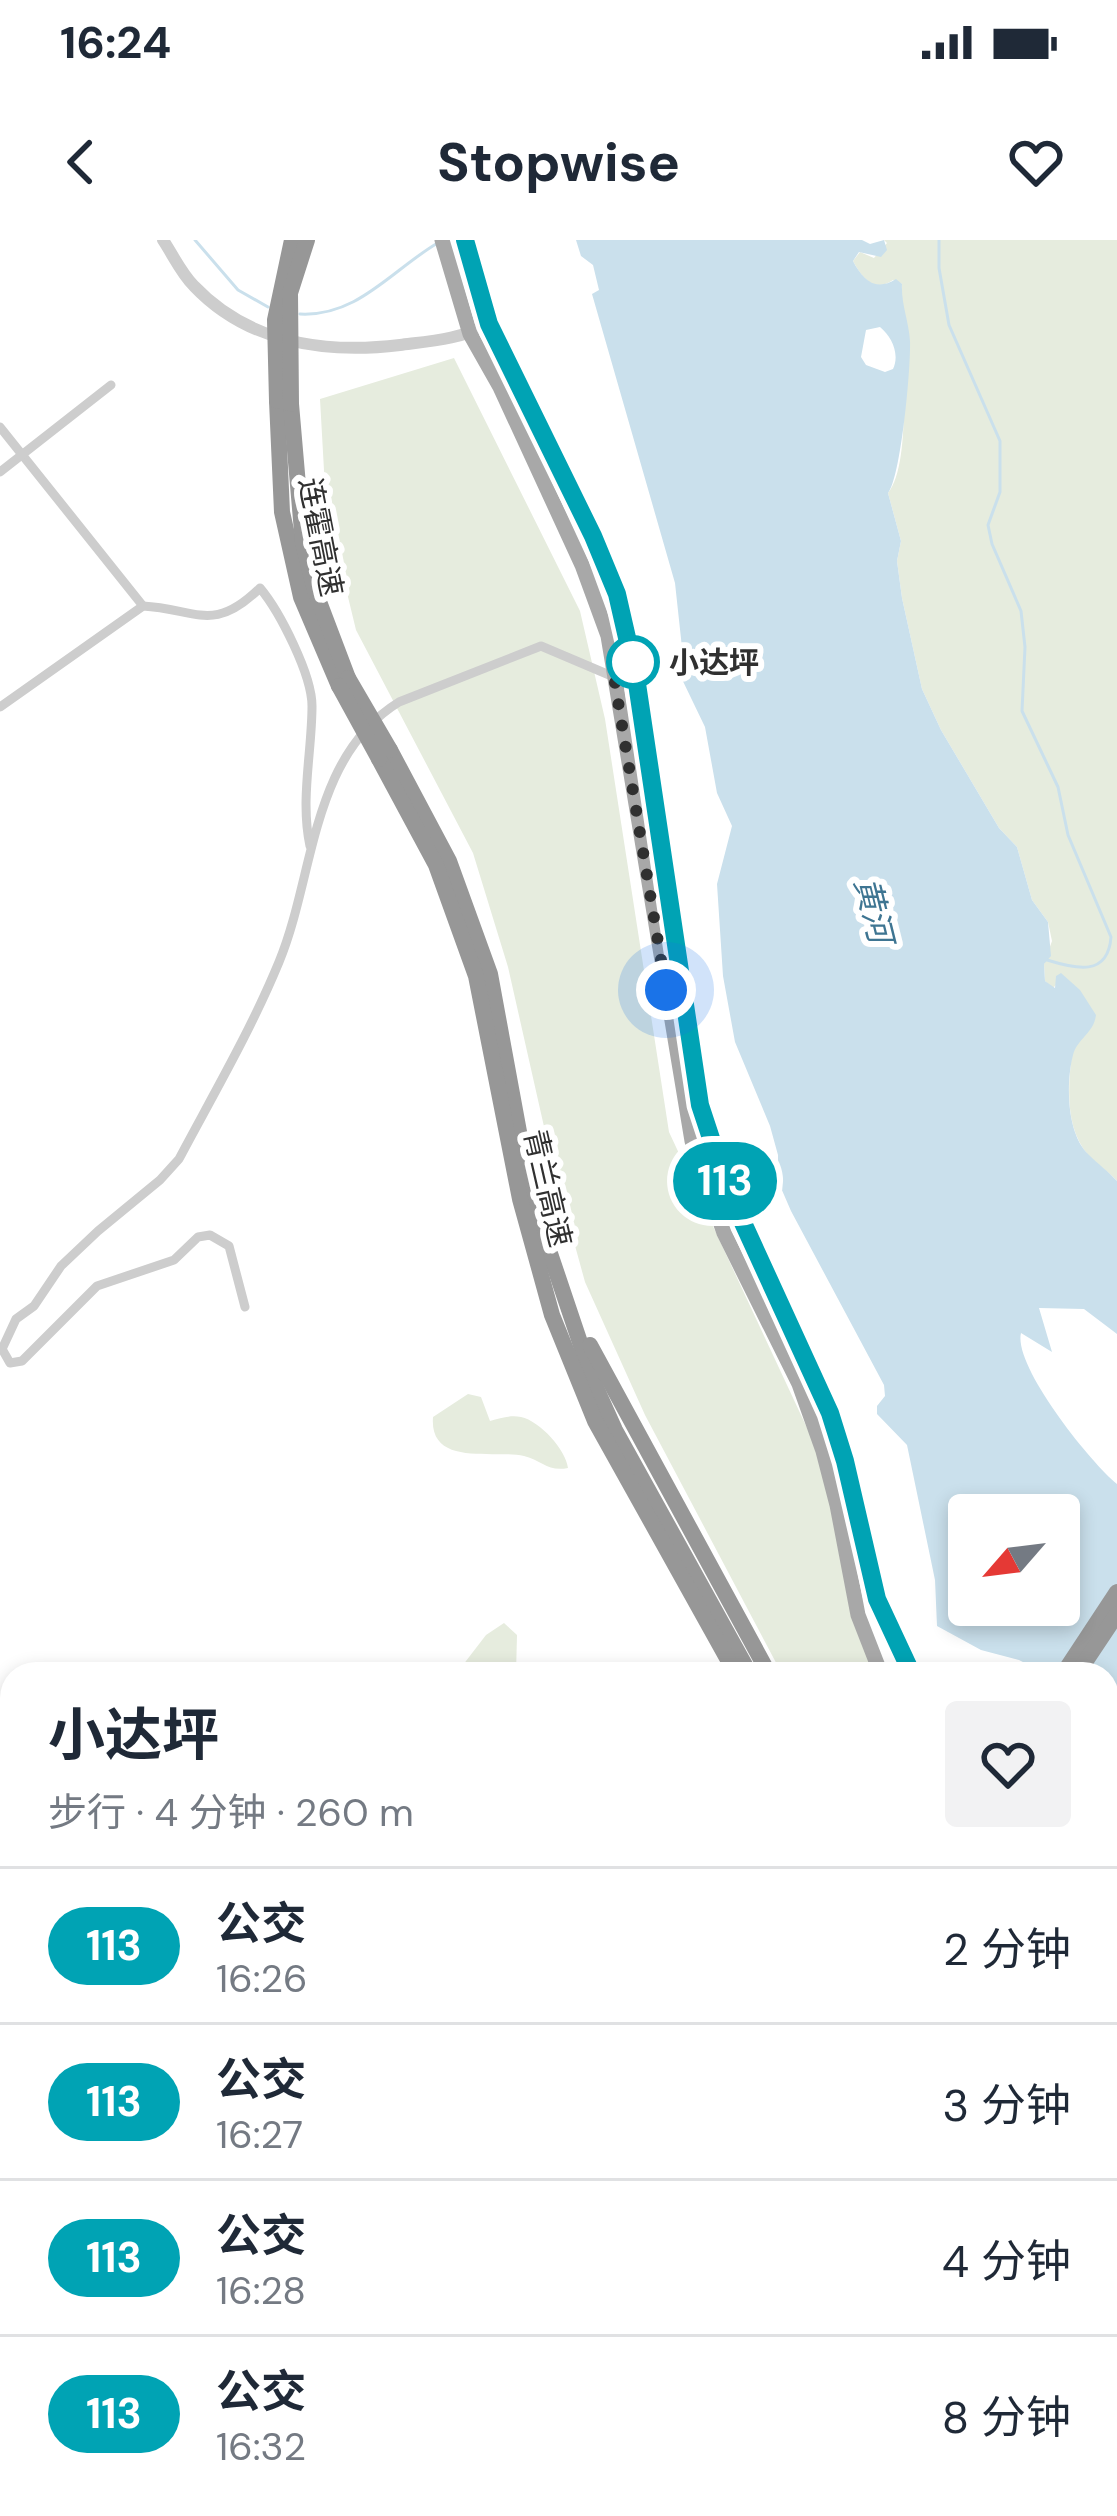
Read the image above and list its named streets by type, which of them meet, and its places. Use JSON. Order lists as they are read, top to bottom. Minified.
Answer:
{"streets":{"highway":["连霍高速","青兰高速"]},"crossings":[["连霍高速","青兰高速"]],"water":["黄河"],"places":["小达坪"],"lines":["bus line 113"],"north":"bottom left","page":{"status":"16:24","header":"Stopwise","on_map":"113","heading":["小达坪","步行 · 4 分钟 · 260 m"],"list":[{"mark":"113","name":"公交","note":"16:26","value":"2 分钟"},{"mark":"113","name":"公交","note":"16:27","value":"3 分钟"},{"mark":"113","name":"公交","note":"16:28","value":"4 分钟"},{"mark":"113","name":"公交","note":"16:32","value":"8 分钟"}]}}
